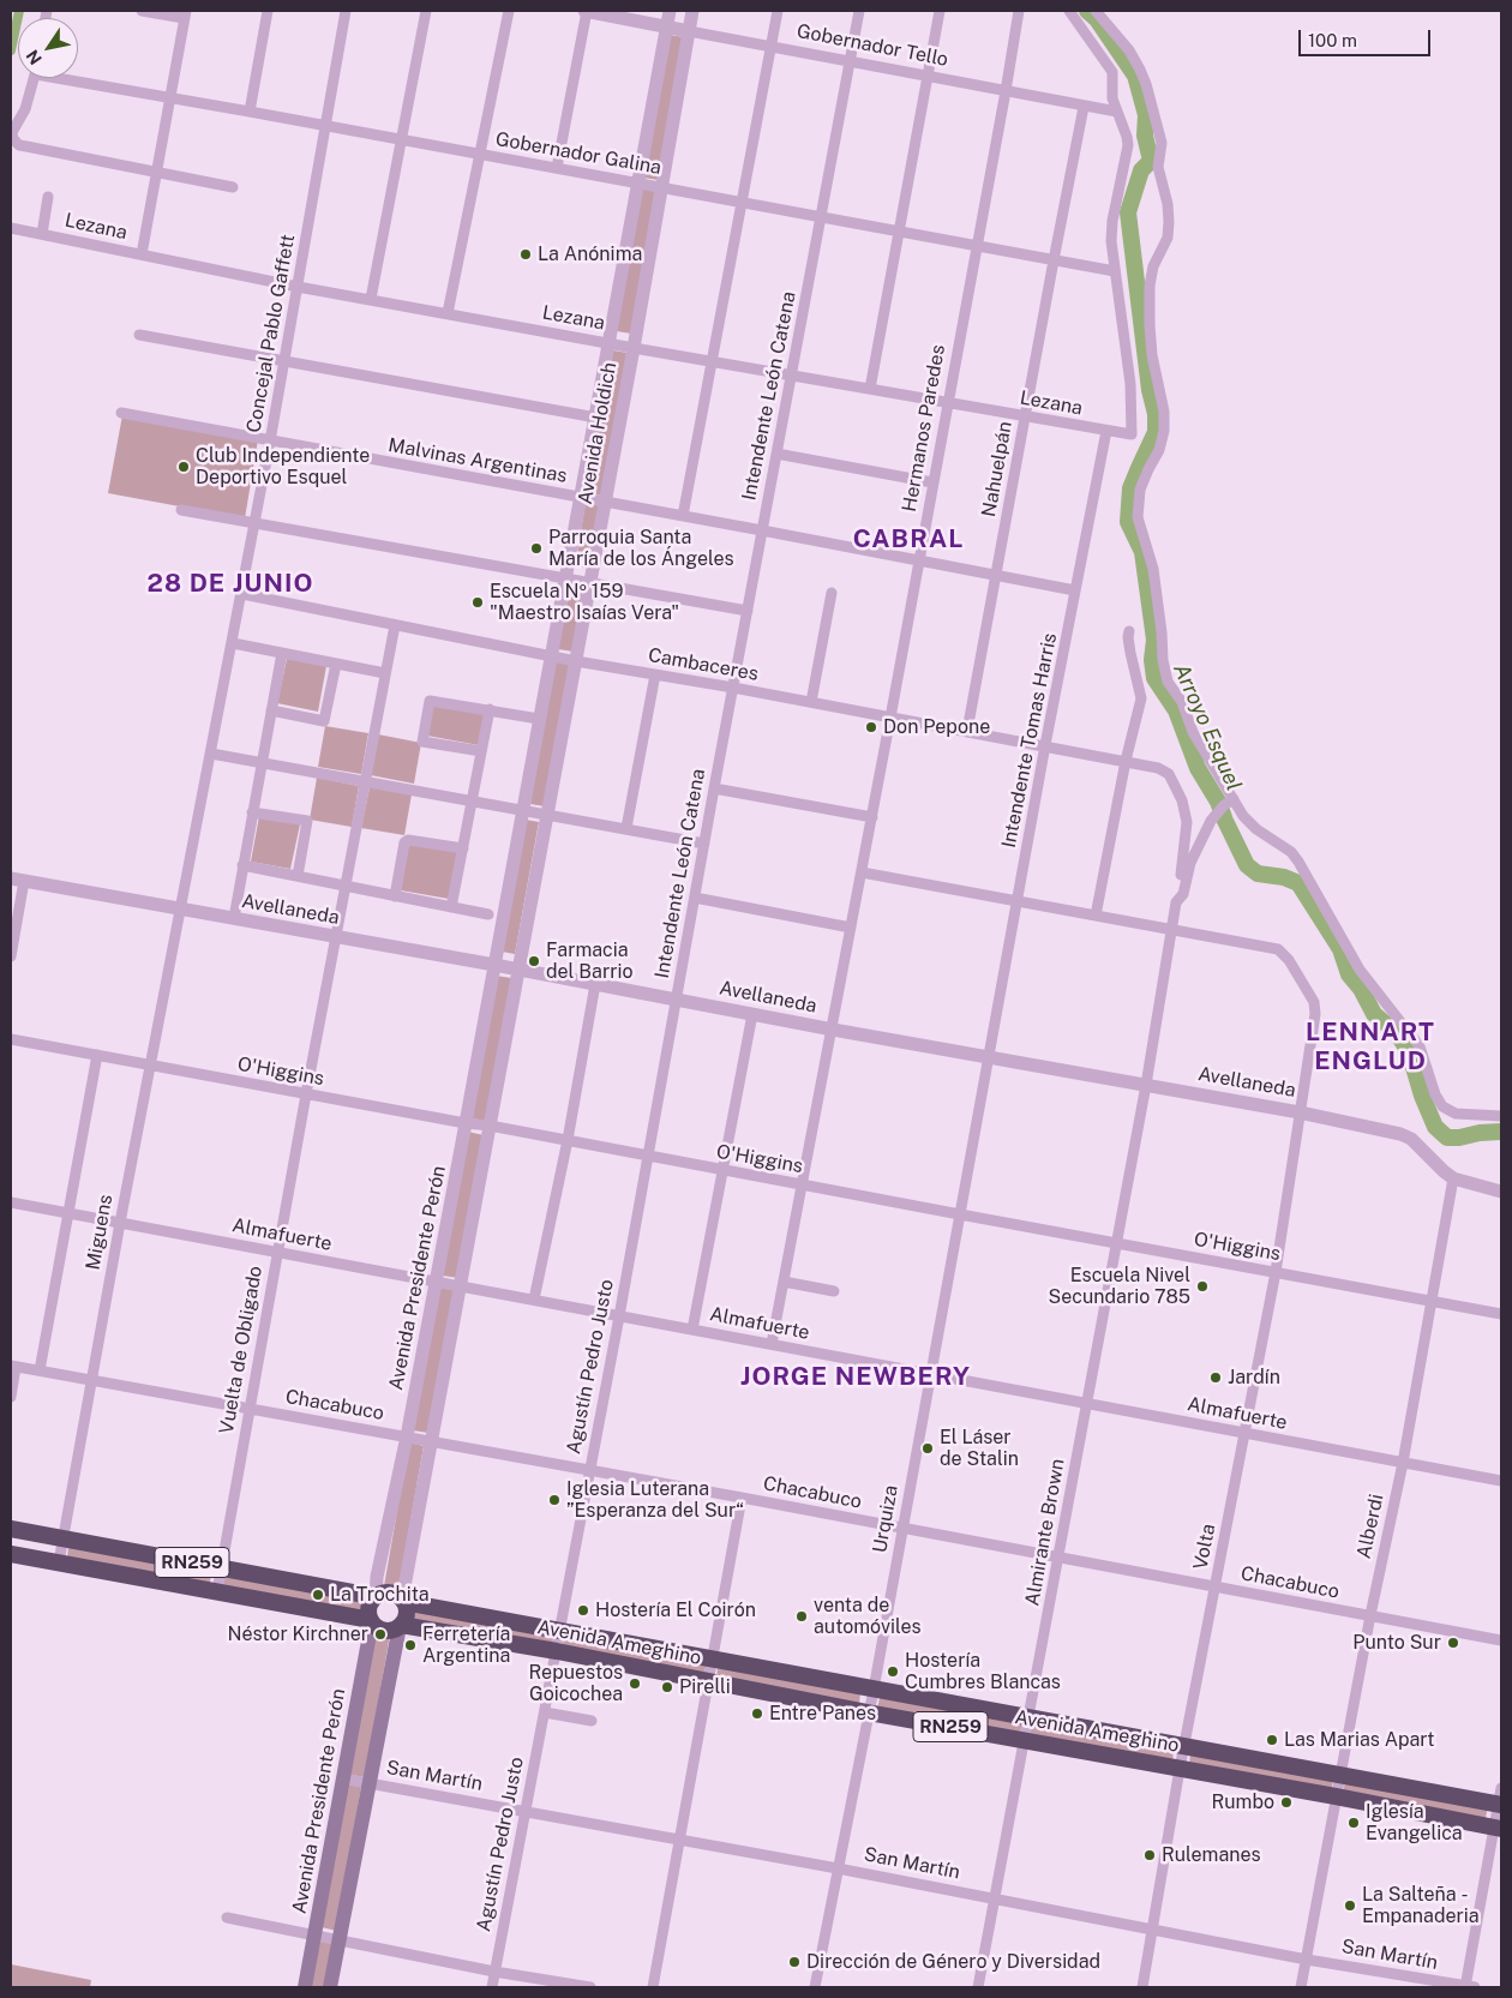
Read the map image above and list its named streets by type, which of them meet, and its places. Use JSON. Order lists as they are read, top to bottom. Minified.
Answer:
{"streets":{"highway":["RN259","Avenida Ameghino"],"main road":["Avenida Presidente Perón"],"street":["Gobernador Tello","Gobernador Galina","Lezana","Concejal Pablo Gaffett","Intendente León Catena","Hermanos Paredes","Avenida Holdich","Malvinas Argentinas","Nahuelpán","Cambaceres","Intendente Tomas Harris","Avellaneda","O'Higgins","Miguens","Almafuerte","Vuelta de Obligado","Agustín Pedro Justo","Chacabuco","Urquiza","Alberdi","Almirante Brown","Volta","San Martín"]},"crossings":[["Gobernador Tello","Intendente León Catena"],["Gobernador Tello","Hermanos Paredes"],["Gobernador Tello","Avenida Holdich"],["Gobernador Tello","Nahuelpán"],["Gobernador Galina","Lezana"],["Gobernador Galina","Concejal Pablo Gaffett"],["Gobernador Galina","Intendente León Catena"],["Gobernador Galina","Hermanos Paredes"],["Gobernador Galina","Avenida Holdich"],["Gobernador Galina","Nahuelpán"],["Lezana","Concejal Pablo Gaffett"],["Lezana","Intendente León Catena"],["Lezana","Hermanos Paredes"],["Lezana","Avenida Holdich"],["Lezana","Nahuelpán"],["Lezana","Intendente Tomas Harris"],["Concejal Pablo Gaffett","Malvinas Argentinas"],["Concejal Pablo Gaffett","Cambaceres"],["Concejal Pablo Gaffett","Avellaneda"],["Concejal Pablo Gaffett","Miguens"],["Intendente León Catena","Malvinas Argentinas"],["Intendente León Catena","Cambaceres"],["Intendente León Catena","Avellaneda"],["Intendente León Catena","Agustín Pedro Justo"],["Hermanos Paredes","Malvinas Argentinas"],["Hermanos Paredes","Cambaceres"],["Hermanos Paredes","Avellaneda"],["Hermanos Paredes","O'Higgins"],["Hermanos Paredes","Almafuerte"],["Avenida Holdich","Malvinas Argentinas"],["Avenida Holdich","Cambaceres"],["Avenida Holdich","Avellaneda"],["Avenida Holdich","Avenida Presidente Perón"],["Malvinas Argentinas","Nahuelpán"],["Malvinas Argentinas","Intendente Tomas Harris"],["Nahuelpán","Cambaceres"],["Cambaceres","Intendente Tomas Harris"],["Cambaceres","Vuelta de Obligado"],["Cambaceres","Almirante Brown"],["Intendente Tomas Harris","Avellaneda"],["Intendente Tomas Harris","Urquiza"],["Avellaneda","Miguens"],["Avellaneda","Avenida Presidente Perón"],["Avellaneda","Vuelta de Obligado"],["Avellaneda","Agustín Pedro Justo"],["Avellaneda","Urquiza"],["Avellaneda","Alberdi"],["Avellaneda","Almirante Brown"],["Avellaneda","Volta"],["O'Higgins","Miguens"],["O'Higgins","Avenida Presidente Perón"],["O'Higgins","Vuelta de Obligado"],["O'Higgins","Agustín Pedro Justo"],["O'Higgins","Urquiza"],["O'Higgins","Alberdi"],["O'Higgins","Almirante Brown"],["O'Higgins","Volta"],["Miguens","Almafuerte"],["Miguens","Chacabuco"],["Miguens","RN259"],["Almafuerte","Avenida Presidente Perón"],["Almafuerte","Vuelta de Obligado"],["Almafuerte","Agustín Pedro Justo"],["Almafuerte","Urquiza"],["Almafuerte","Alberdi"],["Almafuerte","Almirante Brown"],["Almafuerte","Volta"],["Avenida Presidente Perón","Chacabuco"],["Avenida Presidente Perón","RN259"],["Avenida Presidente Perón","Avenida Ameghino"],["Avenida Presidente Perón","San Martín"],["Vuelta de Obligado","Chacabuco"],["Vuelta de Obligado","RN259"],["Agustín Pedro Justo","Chacabuco"],["Agustín Pedro Justo","Avenida Ameghino"],["Agustín Pedro Justo","San Martín"],["Chacabuco","Urquiza"],["Chacabuco","Alberdi"],["Chacabuco","Almirante Brown"],["Chacabuco","Volta"],["Urquiza","Avenida Ameghino"],["Urquiza","San Martín"],["Alberdi","Avenida Ameghino"],["Alberdi","San Martín"],["Almirante Brown","Volta"],["Almirante Brown","Avenida Ameghino"],["Almirante Brown","San Martín"],["Volta","Avenida Ameghino"],["Volta","San Martín"],["RN259","Avenida Ameghino"]],"districts":["CABRAL","28 DE JUNIO","LENNART ENGLUD","JORGE NEWBERY"],"water":["Arroyo Esquel"],"places":["La Anónima","Club Independiente Deportivo Esquel","Parroquia Santa María de los Ángeles","Escuela Nº 159 \"Maestro Isaías Vera\"","Don Pepone","Farmacia del Barrio","Escuela Nivel Secundario 785","Jardín","El Láser de Stalin","Iglesia Luterana ”Esperanza del Sur“","La Trochita","Hostería El Coirón","venta de automóviles","Néstor Kirchner","Punto Sur","Ferretería Argentina","Hostería Cumbres Blancas","Repuestos Goicochea","Pirelli","Entre Panes","Las Marias Apart","Rumbo","Iglesía Evangelica","Rulemanes","La Salteña - Empanaderia","Dirección de Género y Diversidad"],"scale_bar":"100 m","north":"bottom left"}
